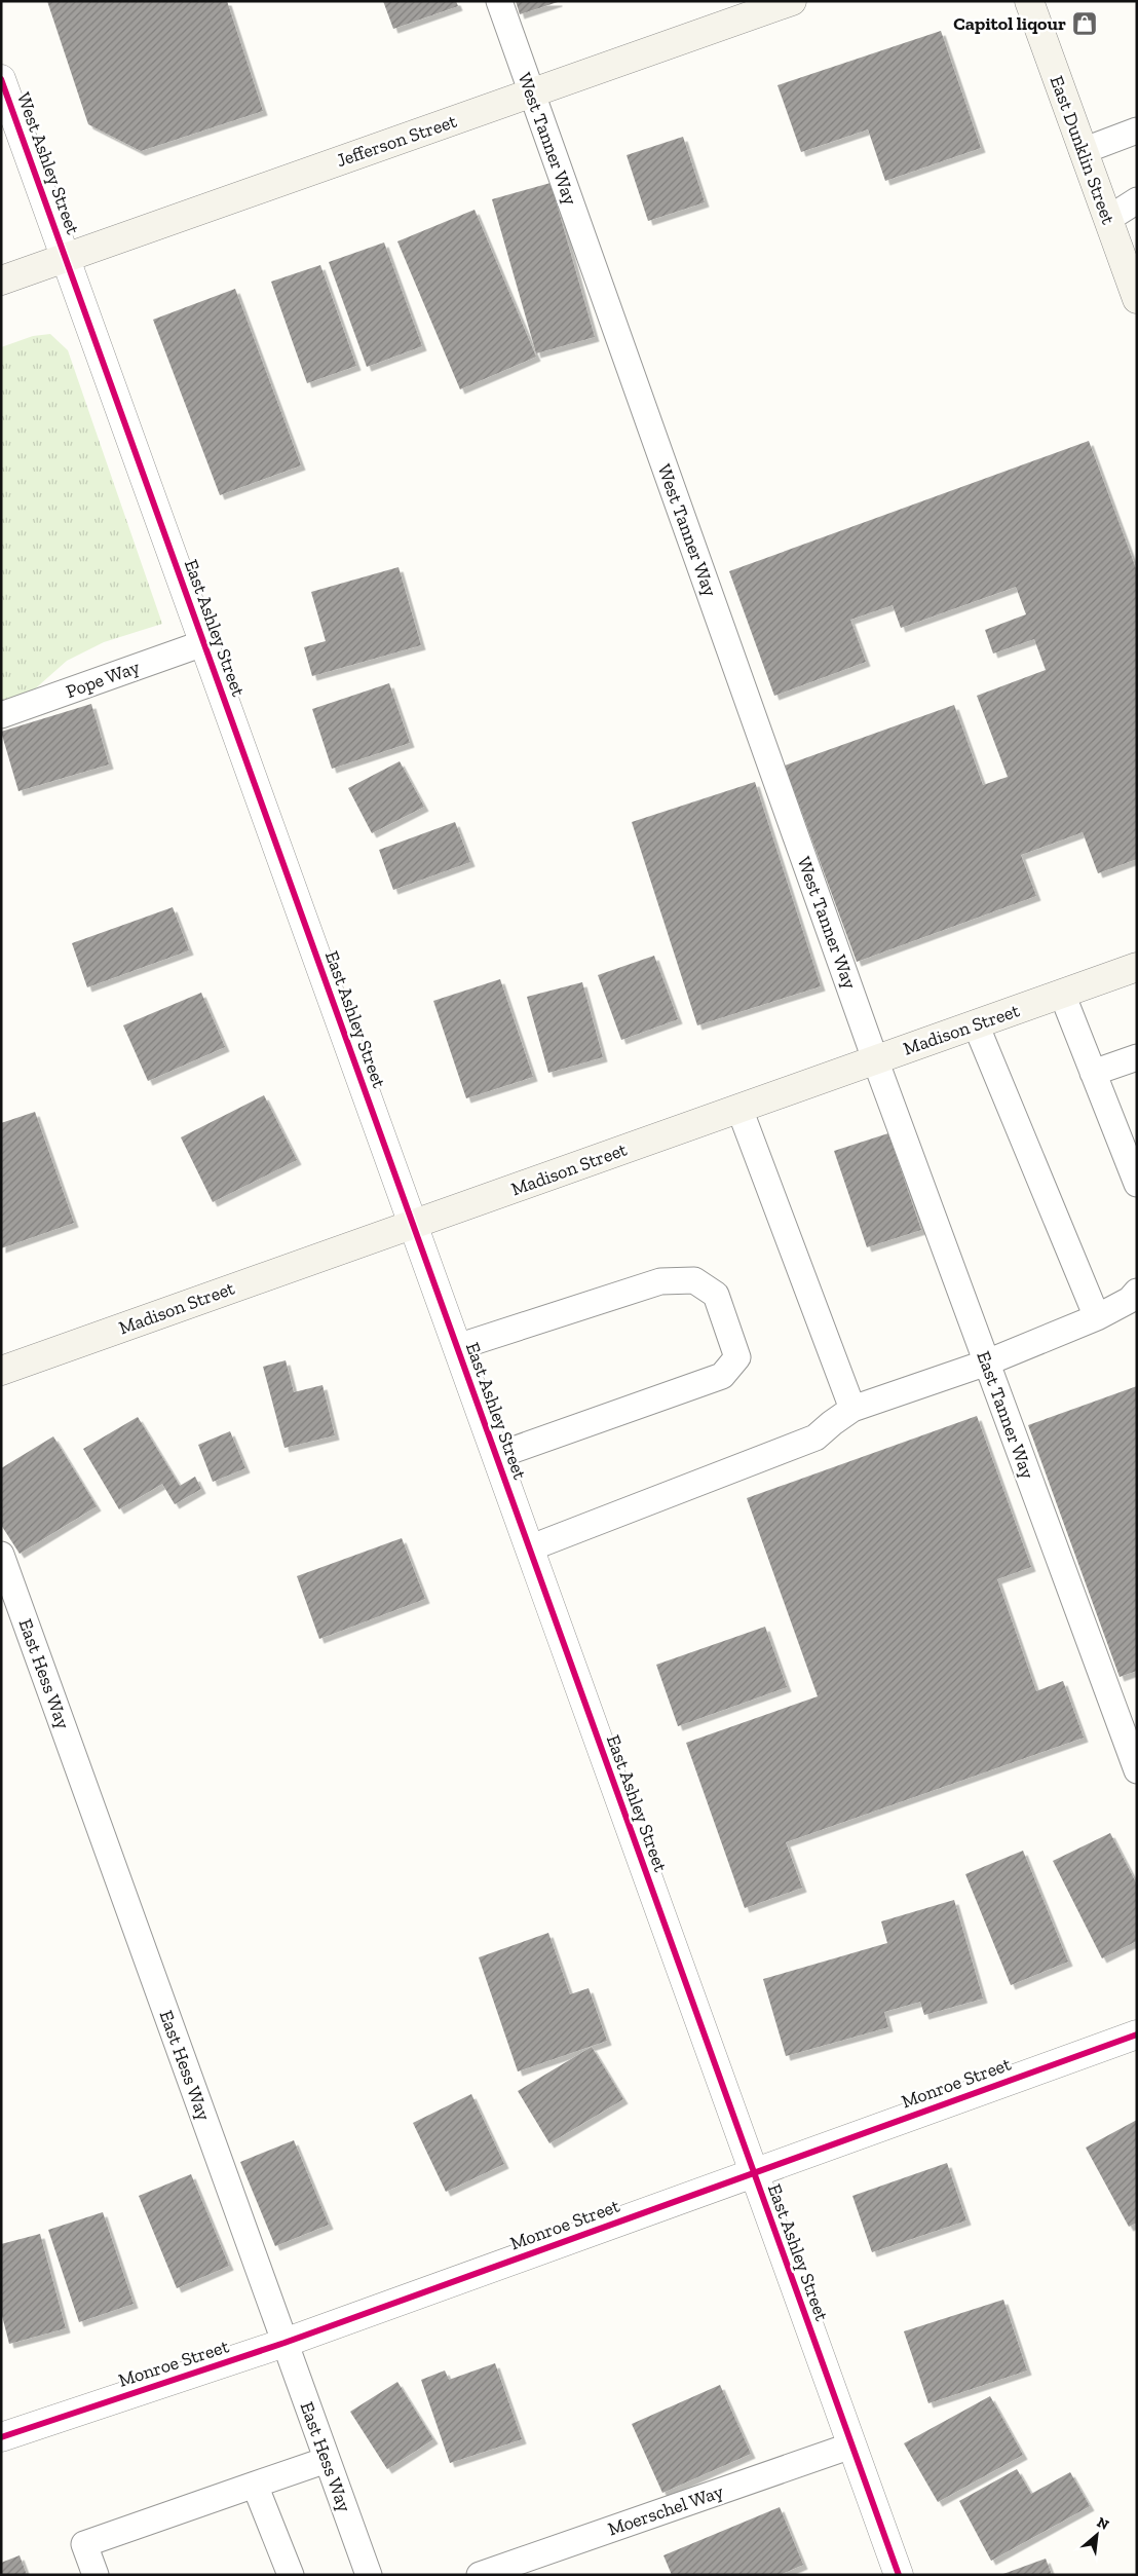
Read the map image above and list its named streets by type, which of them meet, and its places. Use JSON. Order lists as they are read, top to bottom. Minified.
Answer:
{"streets":{"main road":["Jefferson Street","East Dunklin Street","Madison Street"],"street":["West Ashley Street","East Ashley Street","Monroe Street"],"lane":["West Tanner Way","Pope Way","East Tanner Way","East Hess Way","Moerschel Way"]},"crossings":[["West Tanner Way","Jefferson Street"],["West Tanner Way","Madison Street"],["West Tanner Way","East Tanner Way"],["Jefferson Street","West Ashley Street"],["Jefferson Street","East Ashley Street"],["West Ashley Street","East Ashley Street"],["East Ashley Street","Pope Way"],["East Ashley Street","Madison Street"],["East Ashley Street","Monroe Street"],["East Ashley Street","Moerschel Way"],["Madison Street","East Tanner Way"],["East Hess Way","Monroe Street"]],"places":{"shop":["Capitol liqour"]},"north":"top right"}
